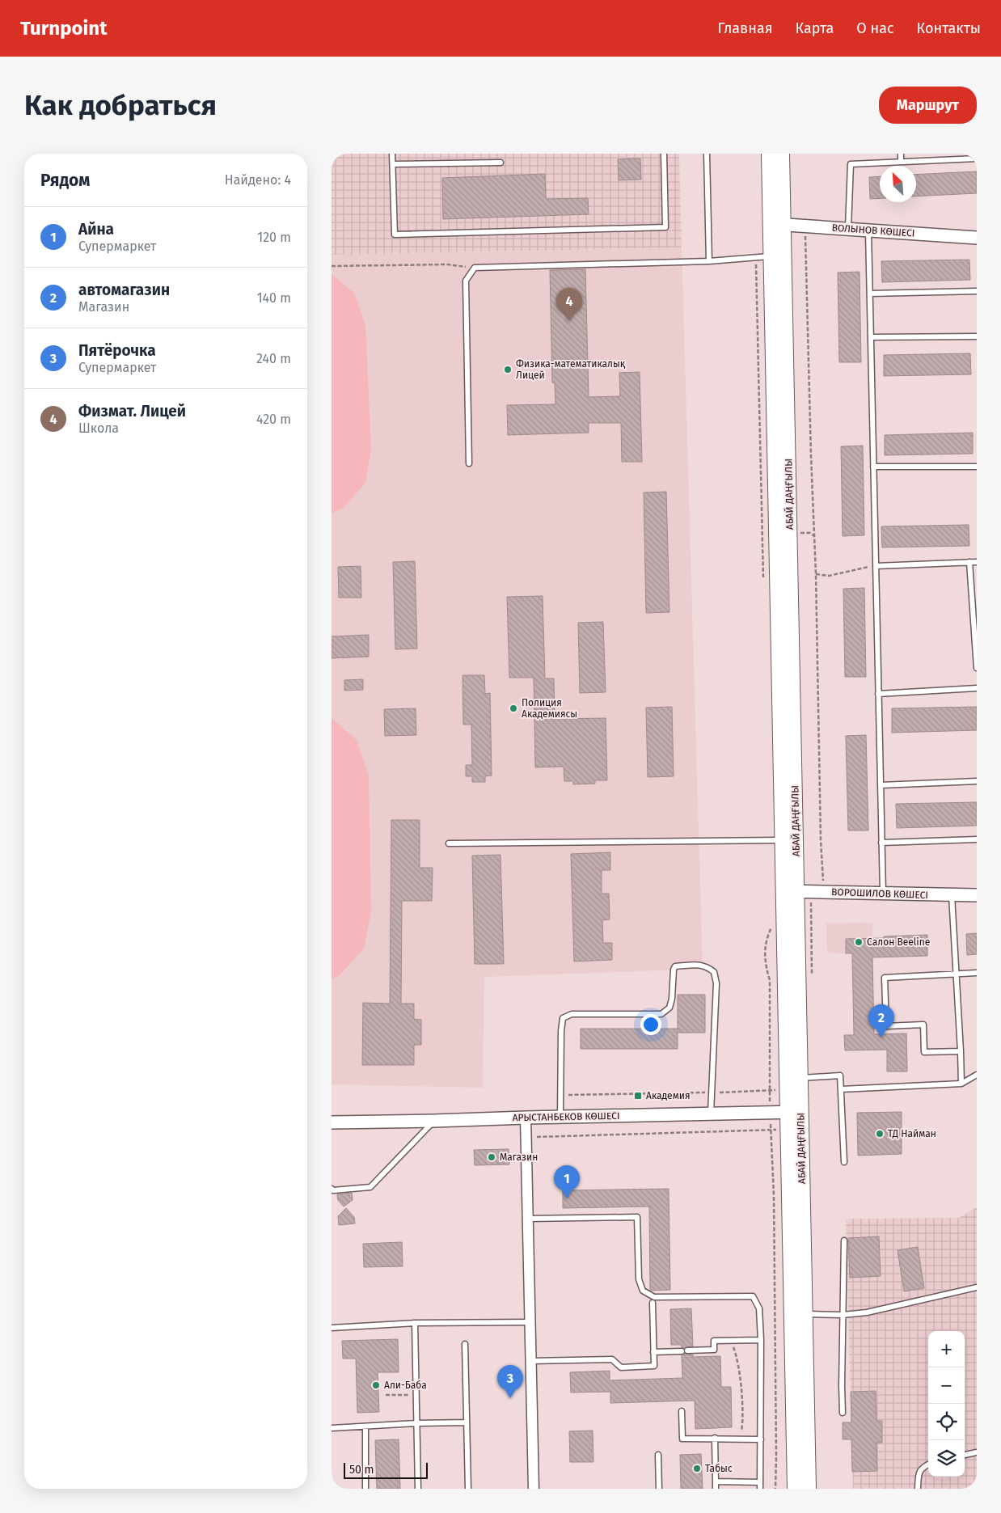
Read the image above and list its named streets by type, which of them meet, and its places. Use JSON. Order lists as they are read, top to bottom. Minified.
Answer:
{"streets":{"main road":["АБАЙ ДАҢҒЫЛЫ"],"street":["ВОЛЫНОВ КӨШЕСІ","ВОРОШИЛОВ КӨШЕСІ","АРЫСТАНБЕКОВ КӨШЕСІ"]},"crossings":[["ВОЛЫНОВ КӨШЕСІ","АБАЙ ДАҢҒЫЛЫ"],["АБАЙ ДАҢҒЫЛЫ","ВОРОШИЛОВ КӨШЕСІ"],["АБАЙ ДАҢҒЫЛЫ","АРЫСТАНБЕКОВ КӨШЕСІ"]],"places":{"other":["Физика-математикалық Лицей","Полиция Академиясы","Cалон Beeline","ТД Найман","Магазин","Али-Баба","Табыс"],"transit":["Академия"]},"scale_bar":"50 m","north":"top left","page":{"header":"Turnpoint","nav":["Главная","Карта","О нас","Контакты"],"buttons":"Маршрут","title":"Как добраться","heading":["Рядом","Найдено: 4"],"list":[{"mark":"1","name":"Айна","note":"Супермаркет","value":"120 m"},{"mark":"2","name":"автомагазин","note":"Магазин","value":"140 m"},{"mark":"3","name":"Пятёрочка","note":"Супермаркет","value":"240 m"},{"mark":"4","name":"Физмат. Лицей","note":"Школа","value":"420 m"}],"pins":["4","2","1","3"],"map_buttons":["+","−"],"scale":"50 m"}}
